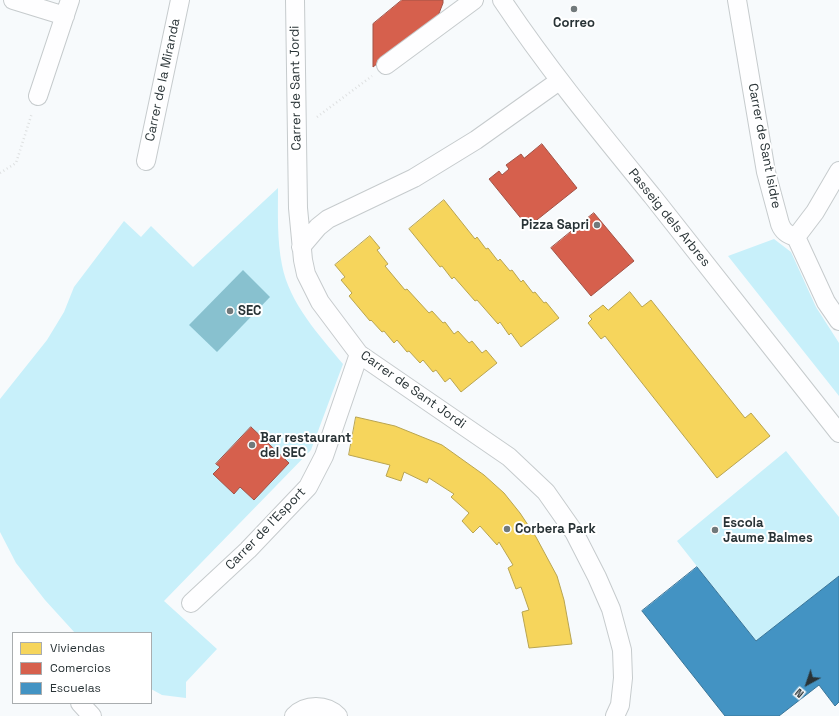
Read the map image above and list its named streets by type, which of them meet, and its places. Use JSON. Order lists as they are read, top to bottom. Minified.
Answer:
{"streets":{"street":["Carrer de la Miranda","Carrer de Sant Jordi","Carrer de Sant Isidre","Passeig dels Arbres","Carrer de l'Esport"]},"crossings":[["Carrer de Sant Jordi","Carrer de l'Esport"]],"places":["Correo","Pizza Sapri","SEC","Bar restaurant del SEC","Corbera Park","Escola Jaume Balmes"],"legend":["Viviendas","Comercios","Escuelas"],"north":"bottom left"}
